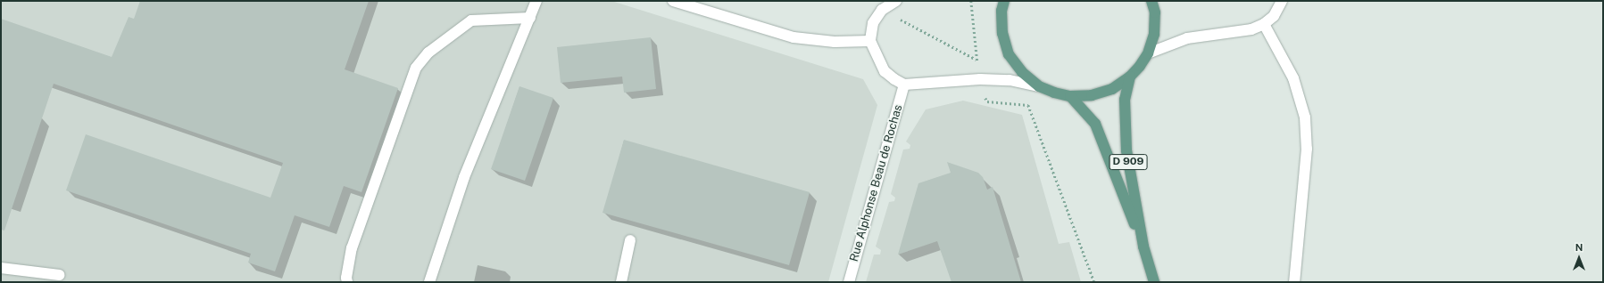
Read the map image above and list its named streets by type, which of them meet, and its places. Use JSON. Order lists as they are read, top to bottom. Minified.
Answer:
{"streets":{"main road":["D 909"],"street":["Rue Alphonse Beau de Rochas"]},"north":"top"}
